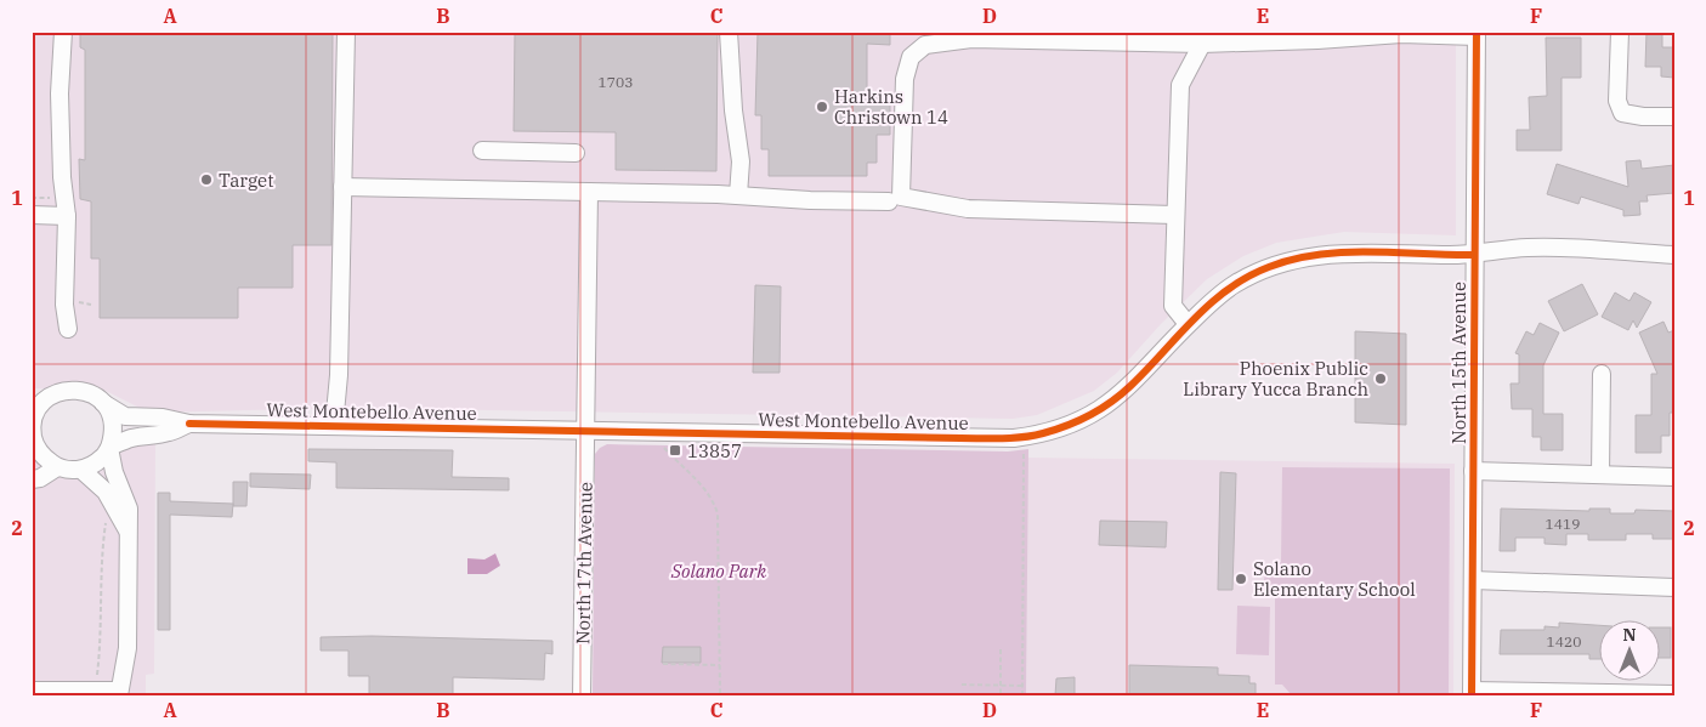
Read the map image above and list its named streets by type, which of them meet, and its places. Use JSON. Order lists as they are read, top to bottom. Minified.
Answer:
{"streets":{"street":["North 15th Avenue","West Montebello Avenue","North 17th Avenue"]},"crossings":[["North 15th Avenue","West Montebello Avenue"],["West Montebello Avenue","North 17th Avenue"]],"parks":["Solano Park"],"places":{"other":["Harkins Christown 14","Target","Phoenix Public Library Yucca Branch","Solano Elementary School"],"transit":["13857"]},"house_numbers":["1703","1419","1420"],"north":"top","grid":{"columns":["A","B","C","D","E","F"],"rows":["1","2"]}}
